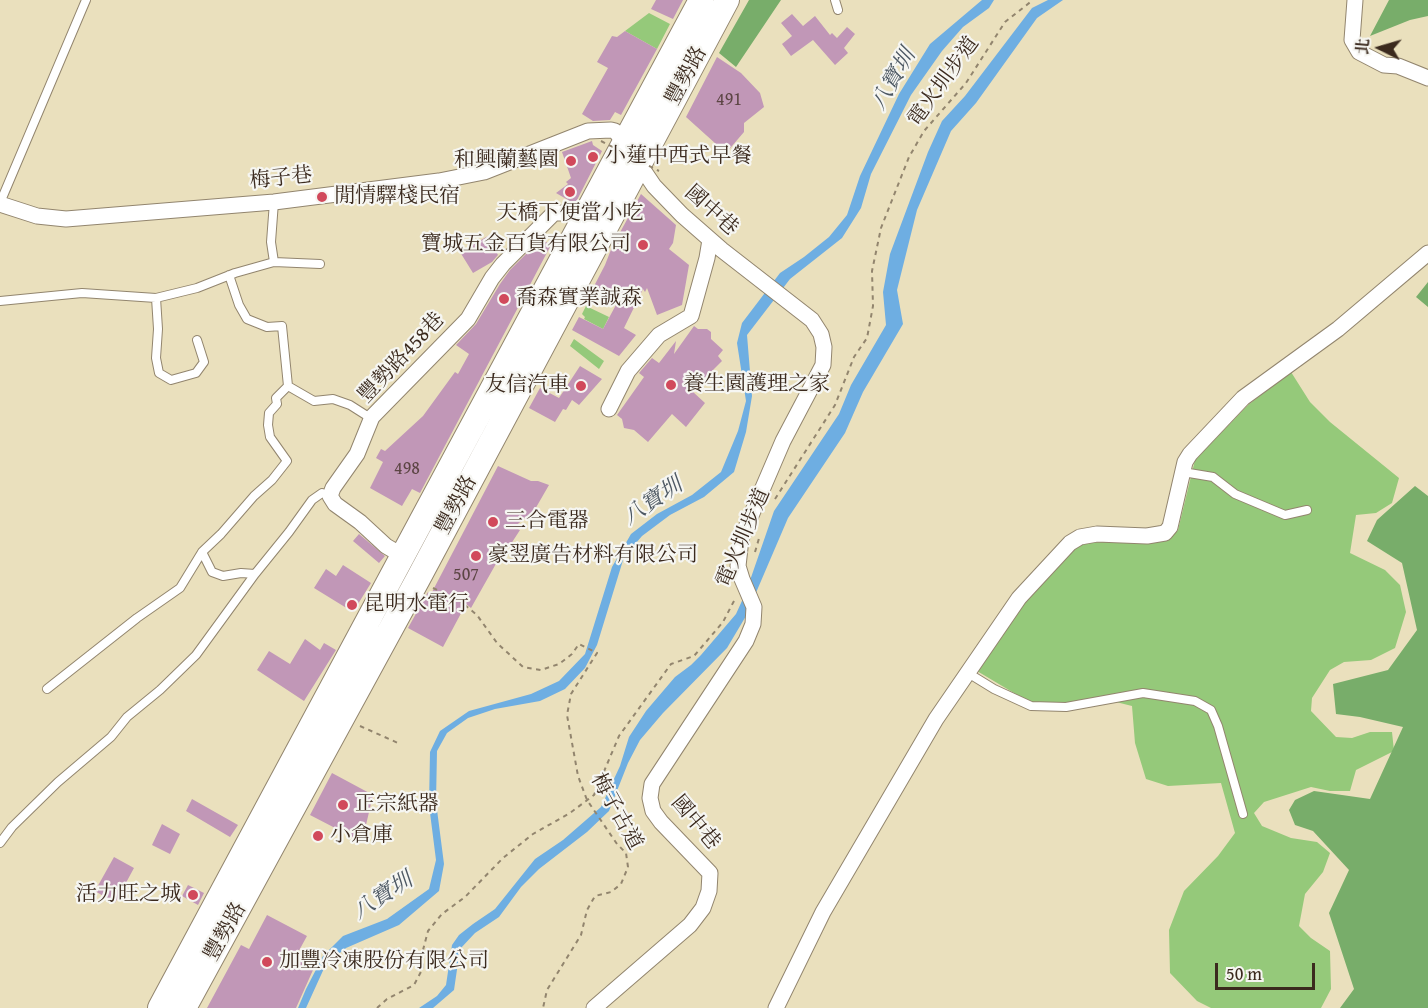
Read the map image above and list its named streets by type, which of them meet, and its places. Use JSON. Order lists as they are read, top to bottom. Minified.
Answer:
{"streets":{"main road":["豐勢路"],"street":["梅子巷","國中巷","豐勢路458巷"],"path":["電火圳步道","梅子古道"]},"crossings":[["豐勢路","梅子巷"],["豐勢路","國中巷"],["豐勢路","豐勢路458巷"],["豐勢路","梅子古道"],["電火圳步道","國中巷"],["電火圳步道","梅子古道"],["梅子巷","國中巷"]],"water":["八寶圳"],"places":["小蓮中西式早餐","和興蘭藝園","天橋下便當小吃","閒情驛棧民宿","寶城五金百貨有限公司","喬森實業誠森","養生園護理之家","友信汽車","三合電器","豪翌廣告材料有限公司","昆明水電行","正宗紙器","小倉庫","活力旺之城","加豐冷凍股份有限公司"],"house_numbers":["491","498","507"],"scale_bar":"50 m","north":"left"}
